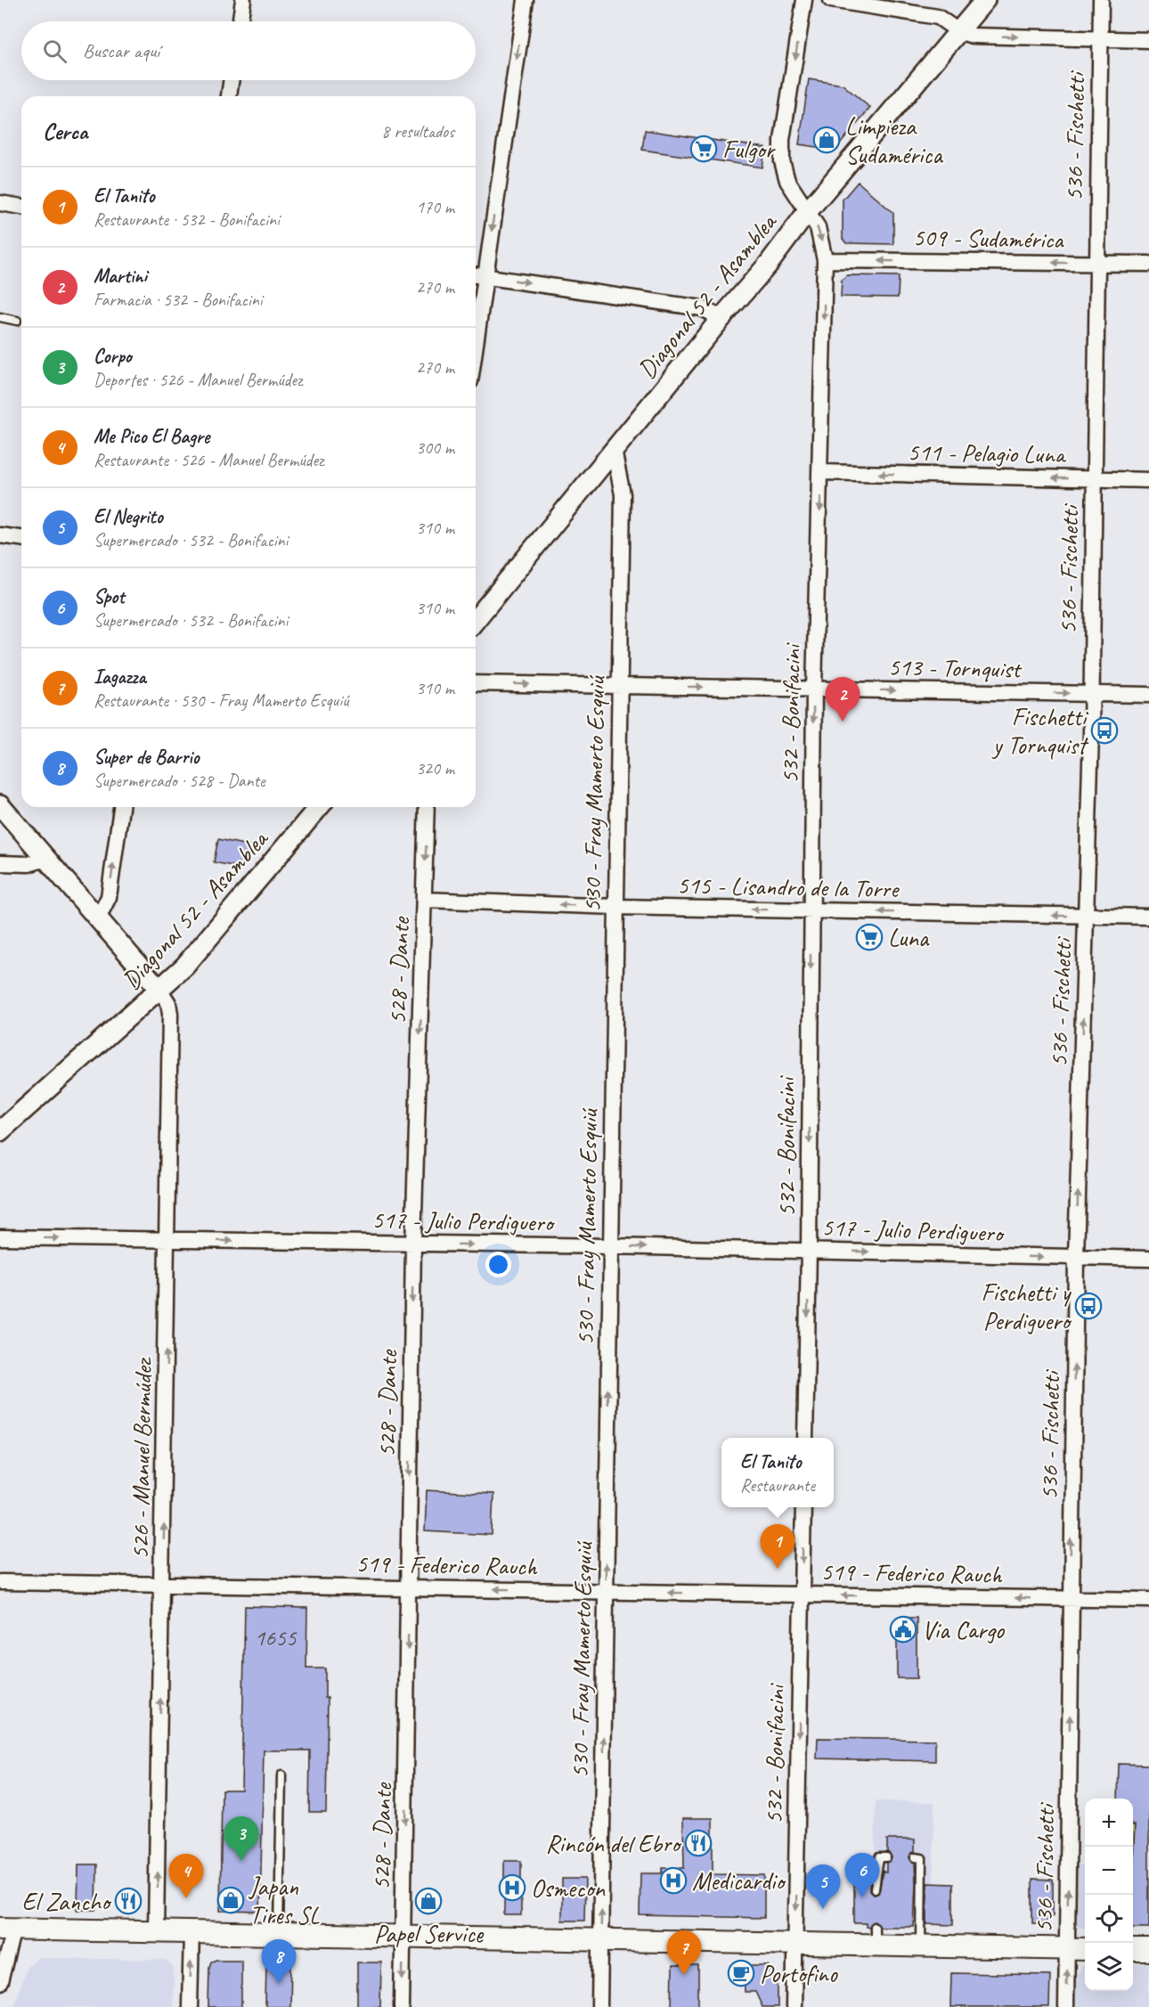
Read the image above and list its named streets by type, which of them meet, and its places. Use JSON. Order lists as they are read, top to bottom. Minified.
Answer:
{"streets":{"street":["536 - Fischetti","509 - Sudamérica","Diagonal 52 - Asamblea","511 - Pelagio Luna","513 - Tornquist","532 - Bonifacini","530 - Fray Mamerto Esquiú","515 - Lisandro de la Torre","528 - Dante","517 - Julio Perdiguero","526 - Manuel Bermúdez","519 - Federico Rauch"]},"crossings":[["536 - Fischetti","509 - Sudamérica"],["536 - Fischetti","511 - Pelagio Luna"],["536 - Fischetti","513 - Tornquist"],["536 - Fischetti","515 - Lisandro de la Torre"],["536 - Fischetti","517 - Julio Perdiguero"],["536 - Fischetti","519 - Federico Rauch"],["509 - Sudamérica","532 - Bonifacini"],["Diagonal 52 - Asamblea","532 - Bonifacini"],["Diagonal 52 - Asamblea","530 - Fray Mamerto Esquiú"],["Diagonal 52 - Asamblea","526 - Manuel Bermúdez"],["511 - Pelagio Luna","532 - Bonifacini"],["513 - Tornquist","532 - Bonifacini"],["513 - Tornquist","530 - Fray Mamerto Esquiú"],["532 - Bonifacini","515 - Lisandro de la Torre"],["532 - Bonifacini","517 - Julio Perdiguero"],["532 - Bonifacini","519 - Federico Rauch"],["530 - Fray Mamerto Esquiú","515 - Lisandro de la Torre"],["530 - Fray Mamerto Esquiú","517 - Julio Perdiguero"],["530 - Fray Mamerto Esquiú","519 - Federico Rauch"],["515 - Lisandro de la Torre","528 - Dante"],["528 - Dante","517 - Julio Perdiguero"],["528 - Dante","519 - Federico Rauch"],["517 - Julio Perdiguero","526 - Manuel Bermúdez"],["526 - Manuel Bermúdez","519 - Federico Rauch"]],"one_way":["536 - Fischetti","509 - Sudamérica","511 - Pelagio Luna","513 - Tornquist","532 - Bonifacini","530 - Fray Mamerto Esquiú","515 - Lisandro de la Torre","528 - Dante","517 - Julio Perdiguero","526 - Manuel Bermúdez","519 - Federico Rauch"],"places":{"shop":["Limpieza Sudamérica","Japan Tires SL","Papel Service"],"supermarket":["Fulgor","Luna"],"bus stop":["Fischetti y Tornquist","Fischetti y Perdiguero"],"public building":["Via Cargo"],"restaurant":["Rincón del Ebro","El Zancho"],"hospital":["Medicardio","Osmecon"],"cafe":["Portofino"]},"house_numbers":["1655"],"page":{"search":"Buscar aquí","heading":["Cerca","8 resultados"],"list":[{"mark":"1","name":"El Tanito","note":"Restaurante · 532 - Bonifacini","value":"170 m"},{"mark":"2","name":"Martini","note":"Farmacia · 532 - Bonifacini","value":"270 m"},{"mark":"3","name":"Corpo","note":"Deportes · 526 - Manuel Bermúdez","value":"270 m"},{"mark":"4","name":"Me Pico El Bagre","note":"Restaurante · 526 - Manuel Bermúdez","value":"300 m"},{"mark":"5","name":"El Negrito","note":"Supermercado · 532 - Bonifacini","value":"310 m"},{"mark":"6","name":"Spot","note":"Supermercado · 532 - Bonifacini","value":"310 m"},{"mark":"7","name":"Iagazza","note":"Restaurante · 530 - Fray Mamerto Esquiú","value":"310 m"},{"mark":"8","name":"Super de Barrio","note":"Supermercado · 528 - Dante","value":"320 m"}],"pins":["2","1","3","6","4","5","7","8"],"popup":["El Tanito","Restaurante"],"map_buttons":["+","−"]}}
